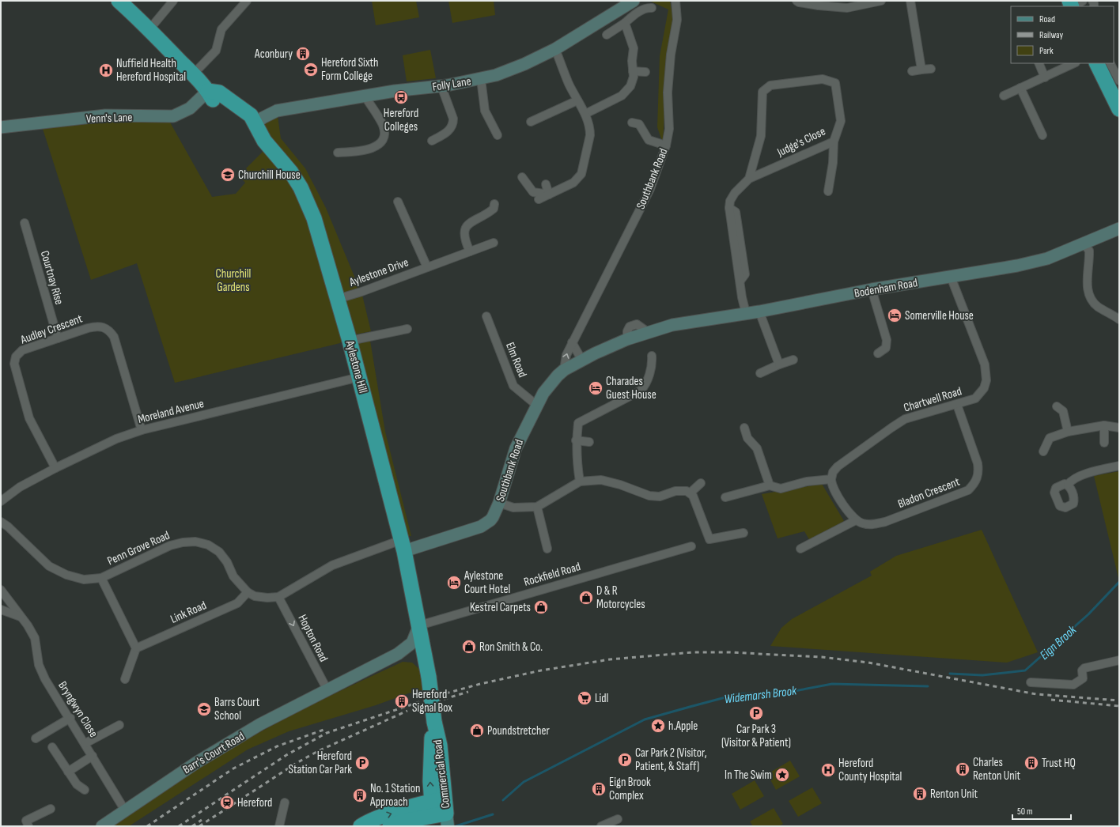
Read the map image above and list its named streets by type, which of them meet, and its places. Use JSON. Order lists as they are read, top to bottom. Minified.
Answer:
{"streets":{"highway":["Aylestone Hill","Commercial Road"],"street":["Folly Lane","Venn's Lane","Judge's Close","Southbank Road","Aylestone Drive","Courtnay Rise","Bodenham Road","Audley Crescent","Elm Road","Chartwell Road","Moreland Avenue","Bladon Crescent","Penn Grove Road","Rockfield Road","Link Road","Hopton Road","Bryngwyn Close","Barr's Court Road"]},"crossings":[["Folly Lane","Aylestone Hill"],["Judge's Close","Bodenham Road"],["Southbank Road","Bodenham Road"],["Southbank Road","Elm Road"],["Southbank Road","Aylestone Hill"],["Aylestone Drive","Aylestone Hill"],["Courtnay Rise","Audley Crescent"],["Bodenham Road","Chartwell Road"],["Audley Crescent","Moreland Avenue"],["Aylestone Hill","Moreland Avenue"],["Aylestone Hill","Rockfield Road"],["Aylestone Hill","Barr's Court Road"],["Aylestone Hill","Commercial Road"],["Chartwell Road","Bladon Crescent"],["Penn Grove Road","Link Road"],["Rockfield Road","Barr's Court Road"],["Rockfield Road","Commercial Road"],["Hopton Road","Barr's Court Road"],["Bryngwyn Close","Barr's Court Road"],["Barr's Court Road","Commercial Road"]],"one_way":["Hopton Road"],"water":["Eign Brook","Widemarsh Brook"],"parks":["Churchill Gardens"],"places":{"building":["Aconbury","Hereford Signal Box","Trust HQ","Charles Renton Unit","Eign Brook Complex","Renton Unit","No. 1 Station Approach"],"school or university":["Hereford Sixth Form College","Churchill House","Barrs Court School"],"hospital":["Nuffield Health Hereford Hospital","Hereford County Hospital"],"bus stop":["Hereford Colleges"],"hotel":["Somerville House","Charades Guest House","Aylestone Court Hotel"],"shop":["D & R Motorcycles","Kestrel Carpets","Ron Smith & Co.","Poundstretcher"],"supermarket":["Lidl"],"parking":["Car Park 3 (Visitor & Patient)","Car Park 2 (Visitor, Patient, & Staff)","Hereford Station Car Park"],"place":["h.Apple","In The Swim"],"station":["Hereford"]},"legend":["Road","Railway","Park"],"scale_bar":"50 m"}
